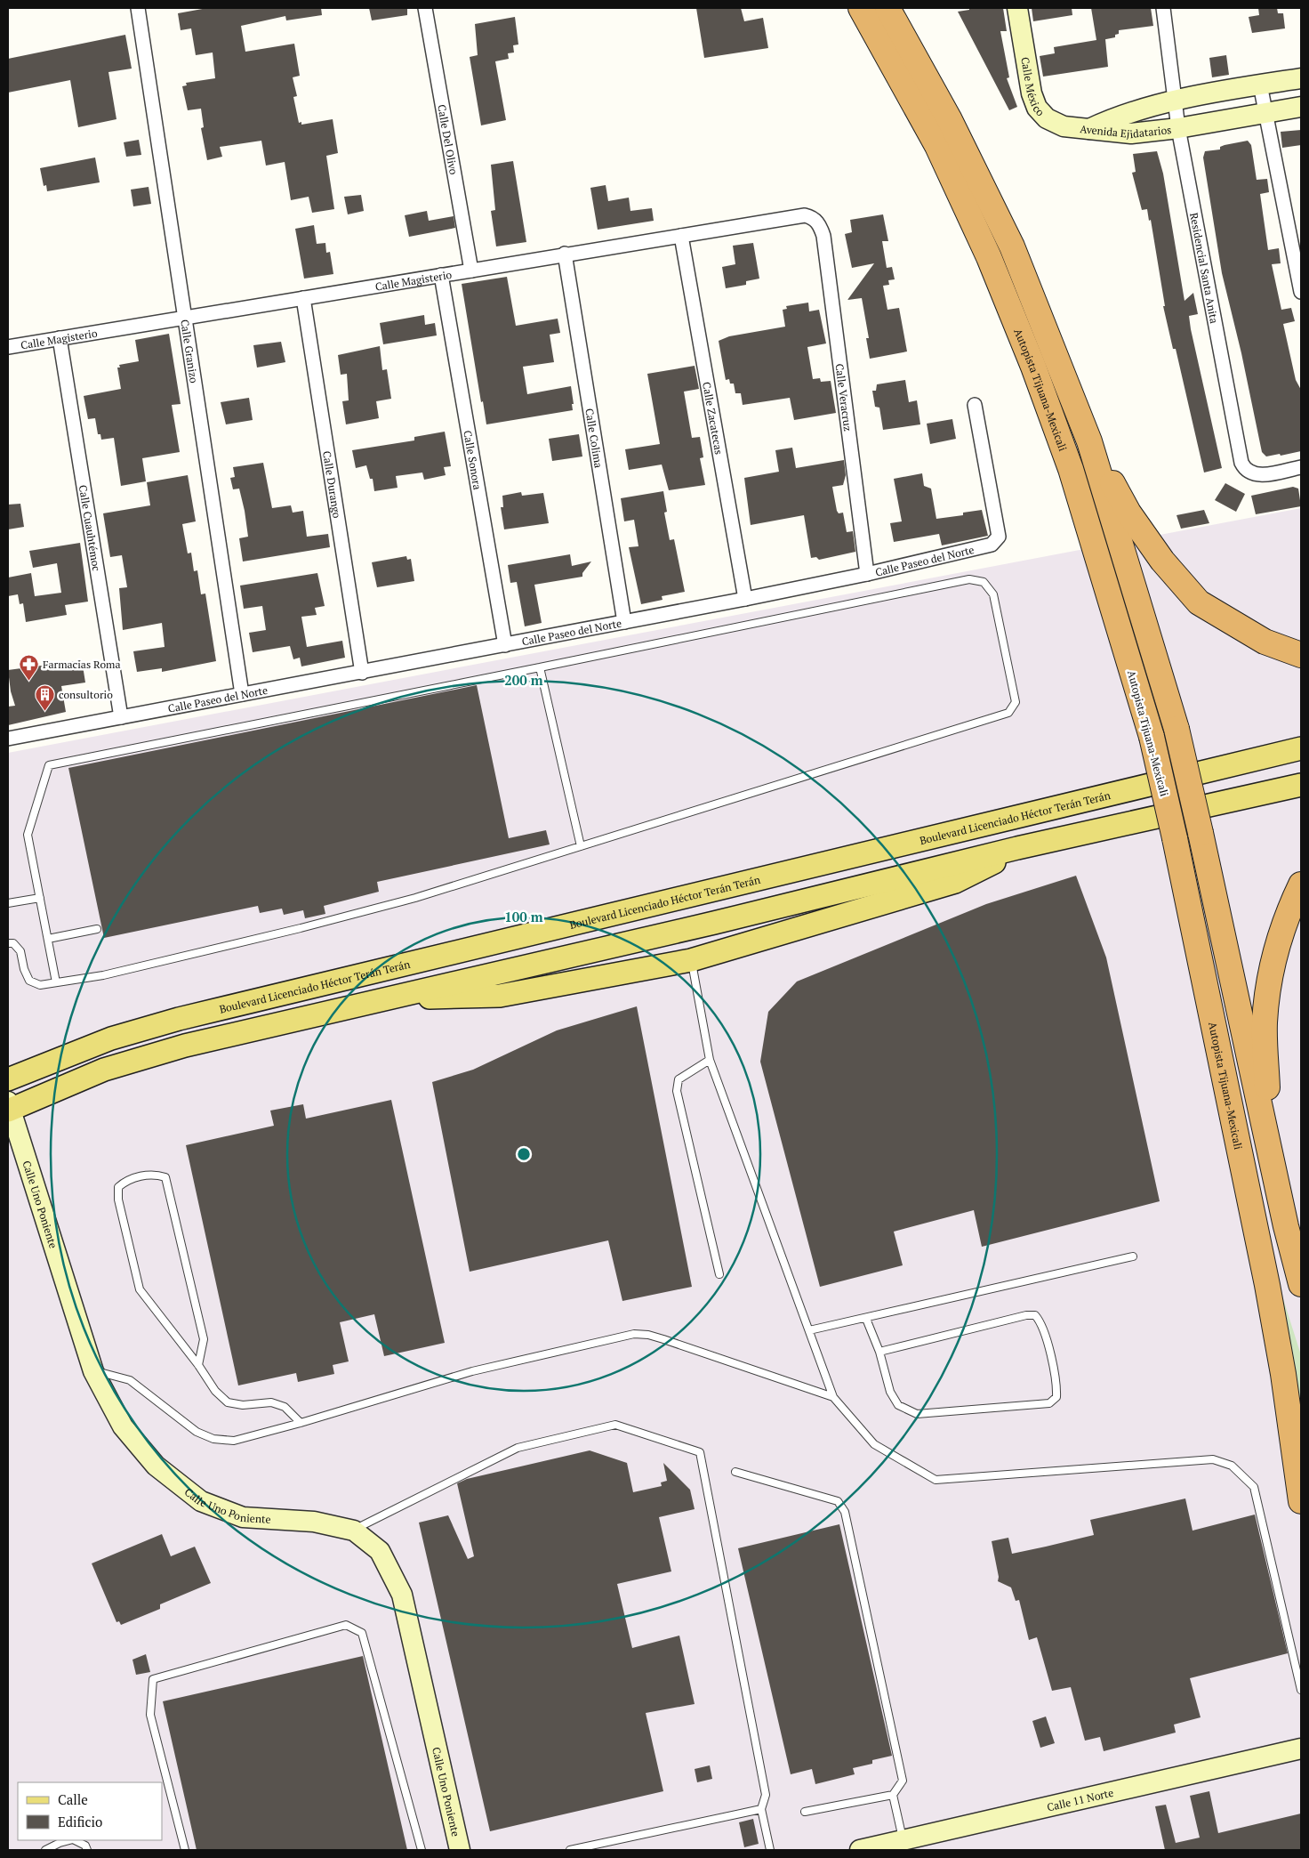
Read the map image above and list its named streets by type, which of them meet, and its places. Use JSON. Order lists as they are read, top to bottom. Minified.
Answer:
{"streets":{"highway":["Autopista Tijuana-Mexicali"],"main road":["Boulevard Licenciado Héctor Terán Terán"],"street":["Calle México","Avenida Ejidatarios","Calle Del Olivo","Residencial Santa Anita","Calle Magisterio","Calle Granizo","Calle Veracruz","Calle Zacatecas","Calle Colima","Calle Sonora","Calle Durango","Calle Cuauhtémoc","Calle Paseo del Norte","Calle Uno Poniente","Calle 11 Norte"]},"crossings":[["Calle México","Avenida Ejidatarios"],["Avenida Ejidatarios","Residencial Santa Anita"],["Calle Del Olivo","Calle Magisterio"],["Calle Magisterio","Calle Granizo"],["Calle Magisterio","Calle Veracruz"],["Calle Magisterio","Calle Zacatecas"],["Calle Magisterio","Calle Colima"],["Calle Magisterio","Calle Sonora"],["Calle Magisterio","Calle Durango"],["Calle Magisterio","Calle Cuauhtémoc"],["Calle Granizo","Calle Paseo del Norte"],["Calle Veracruz","Calle Paseo del Norte"],["Calle Zacatecas","Calle Paseo del Norte"],["Calle Colima","Calle Paseo del Norte"],["Calle Sonora","Calle Paseo del Norte"],["Calle Durango","Calle Paseo del Norte"],["Calle Cuauhtémoc","Calle Paseo del Norte"]],"places":{"pharmacy":["Farmacias Roma"],"building":["consultorio"]},"legend":["Calle","Edificio"],"rings":["200 m","100 m"]}
